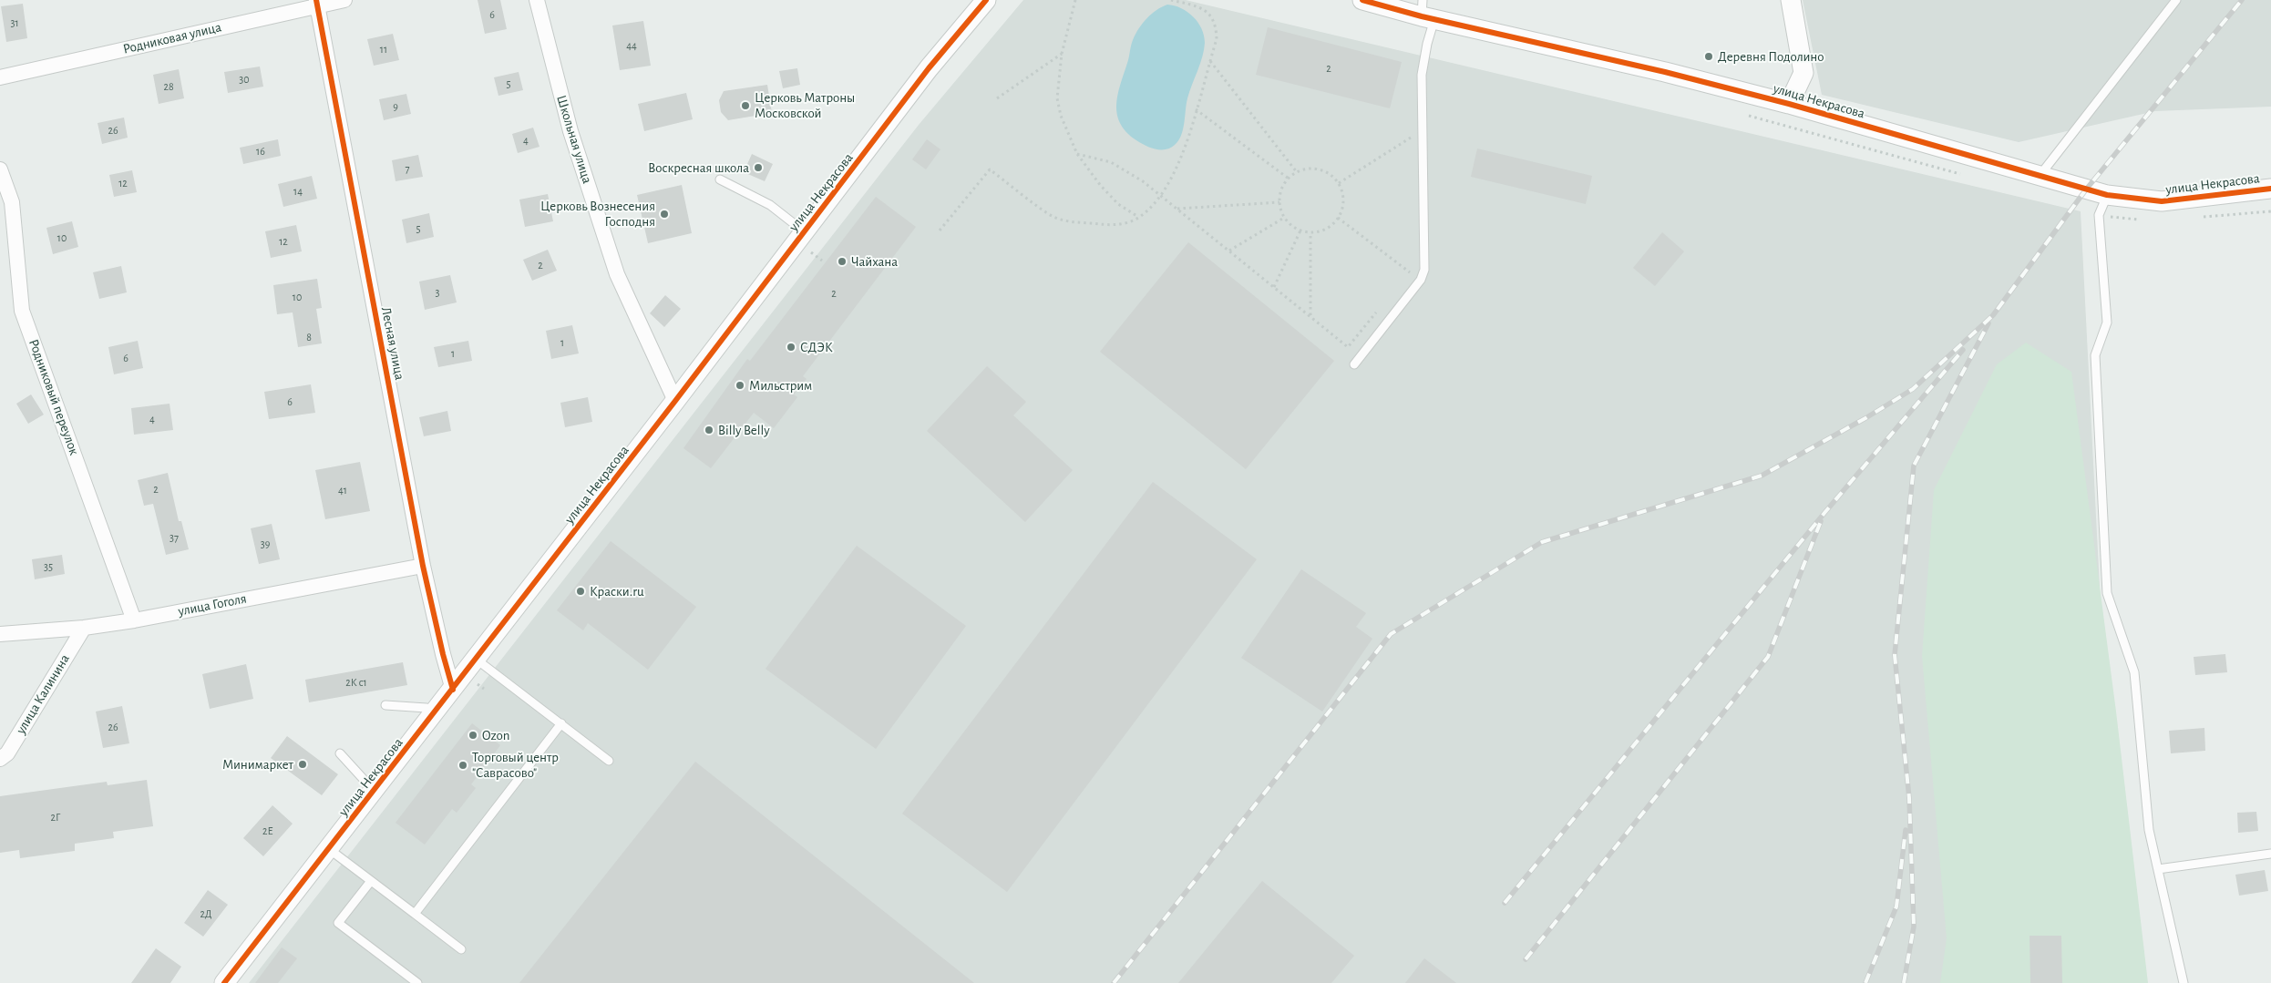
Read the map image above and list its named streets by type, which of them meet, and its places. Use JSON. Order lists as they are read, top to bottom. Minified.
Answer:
{"streets":{"street":["Родниковая улица","улица Некрасова","Школьная улица","Лесная улица","Родниковый переулок","улица Гоголя","улица Калинина"]},"crossings":[["Родниковая улица","Лесная улица"],["улица Некрасова","Школьная улица"],["улица Некрасова","Лесная улица"],["Лесная улица","улица Гоголя"],["Родниковый переулок","улица Гоголя"],["улица Гоголя","улица Калинина"]],"places":["Деревня Подолино","Церковь Матроны Московской","Воскресная школа","Церковь Вознесения Господня","Чайхана","СДЭК","Мильстрим","Billy Belly","Краски.ru","Ozon","Минимаркет","Торговый центр \"Саврасово\""],"house_numbers":["6","31","44","11","2","30","5","28","9","26","4","16","7","12","14","5","10","12","2","3","2","10","8","1","1","6","6","4","2","41","37","39","35","2К с1","26","2Г","2Е","2Д"]}
